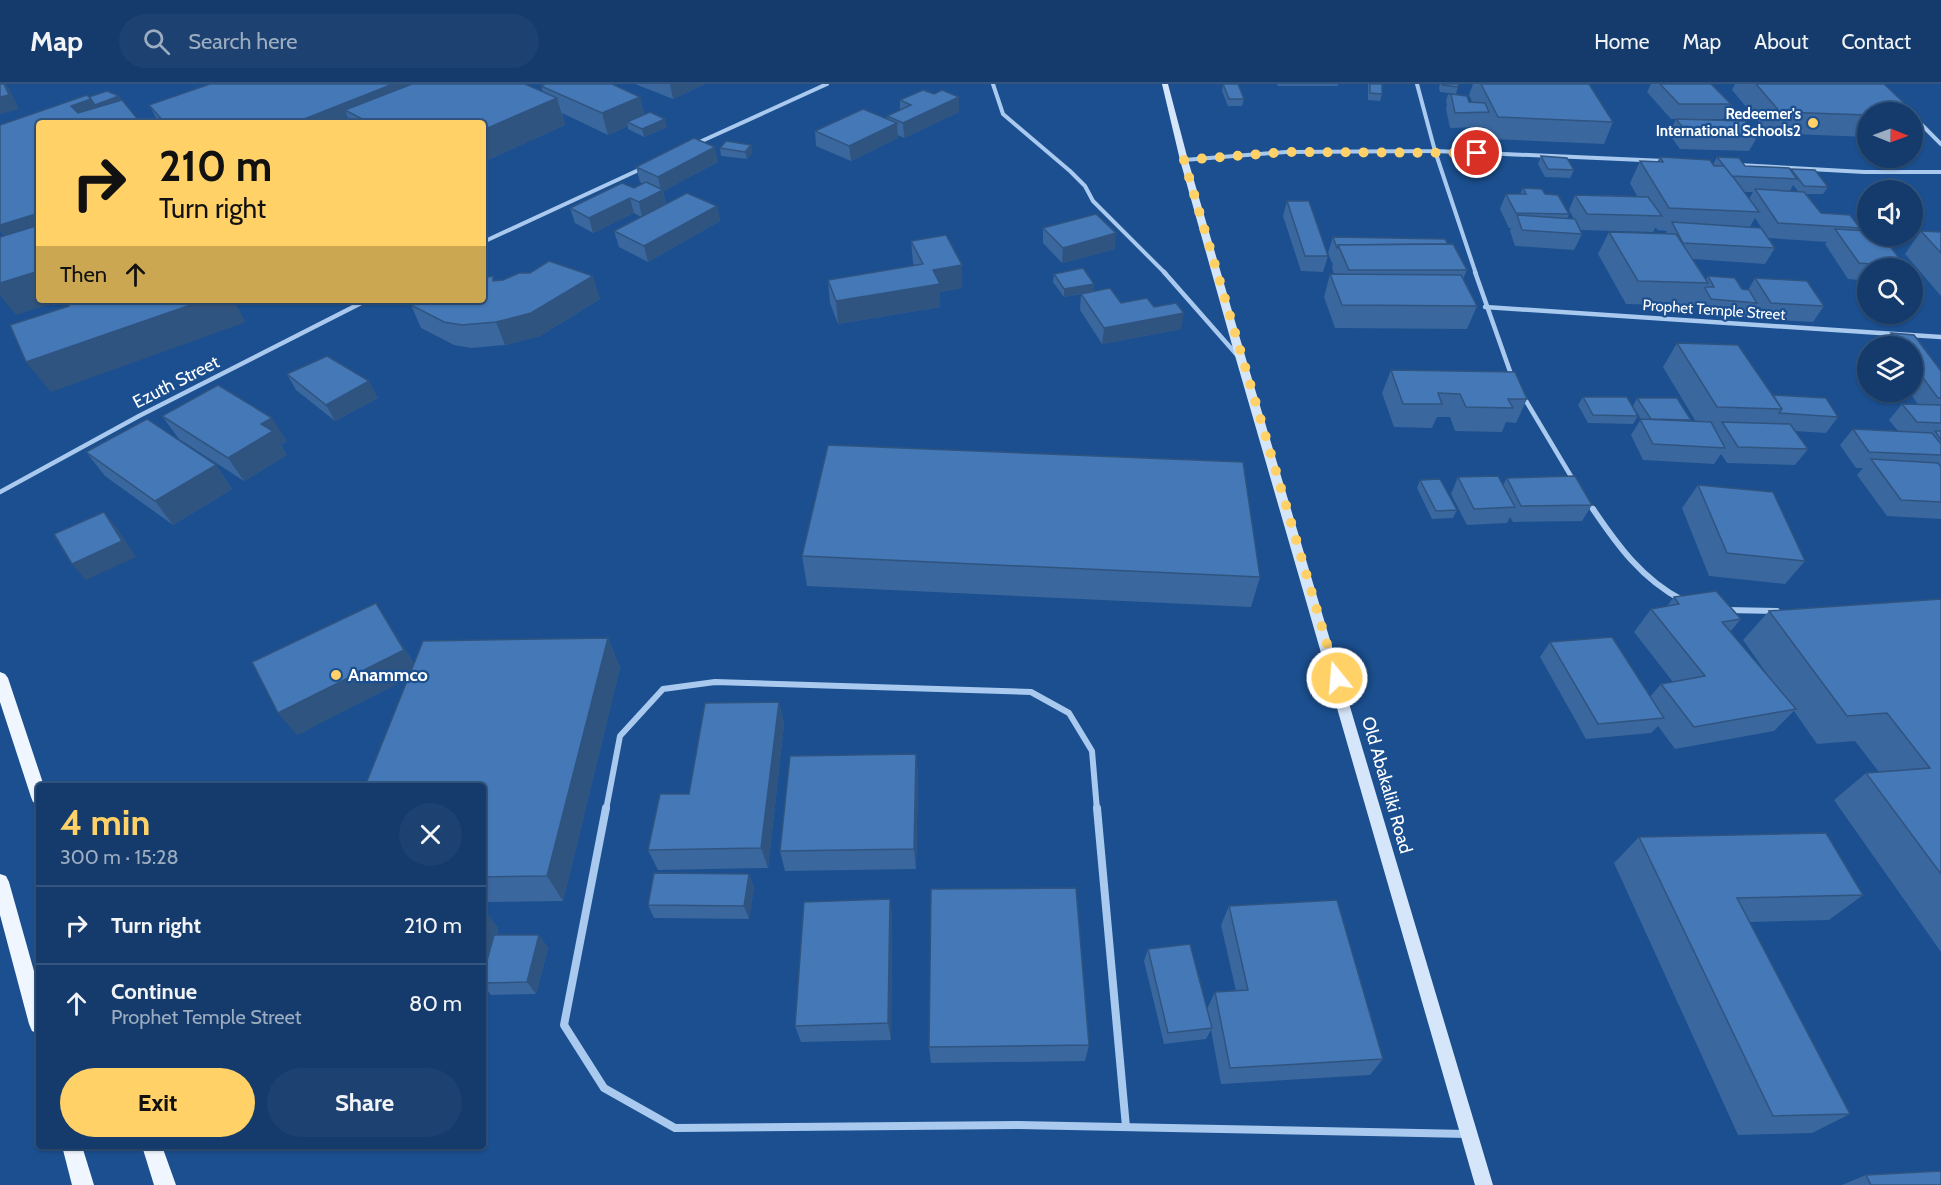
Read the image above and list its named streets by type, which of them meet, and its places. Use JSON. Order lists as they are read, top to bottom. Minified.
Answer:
{"streets":{"main road":["Old Abakaliki Road"],"street":["Prophet Temple Street","Ezuth Street"]},"places":["Redeemer's International Schools2","Anammco"],"north":"right","page":{"header":"Map","search":"Search here","nav":["Home","Map","About","Contact"],"turn":["210 m","Turn right"],"then":"Then","heading":["4 min","300 m · 15:28"],"list":[{"name":"Turn right","value":"210 m"},{"name":"Continue","note":"Prophet Temple Street","value":"80 m"}],"buttons":["Exit","Share"]}}
